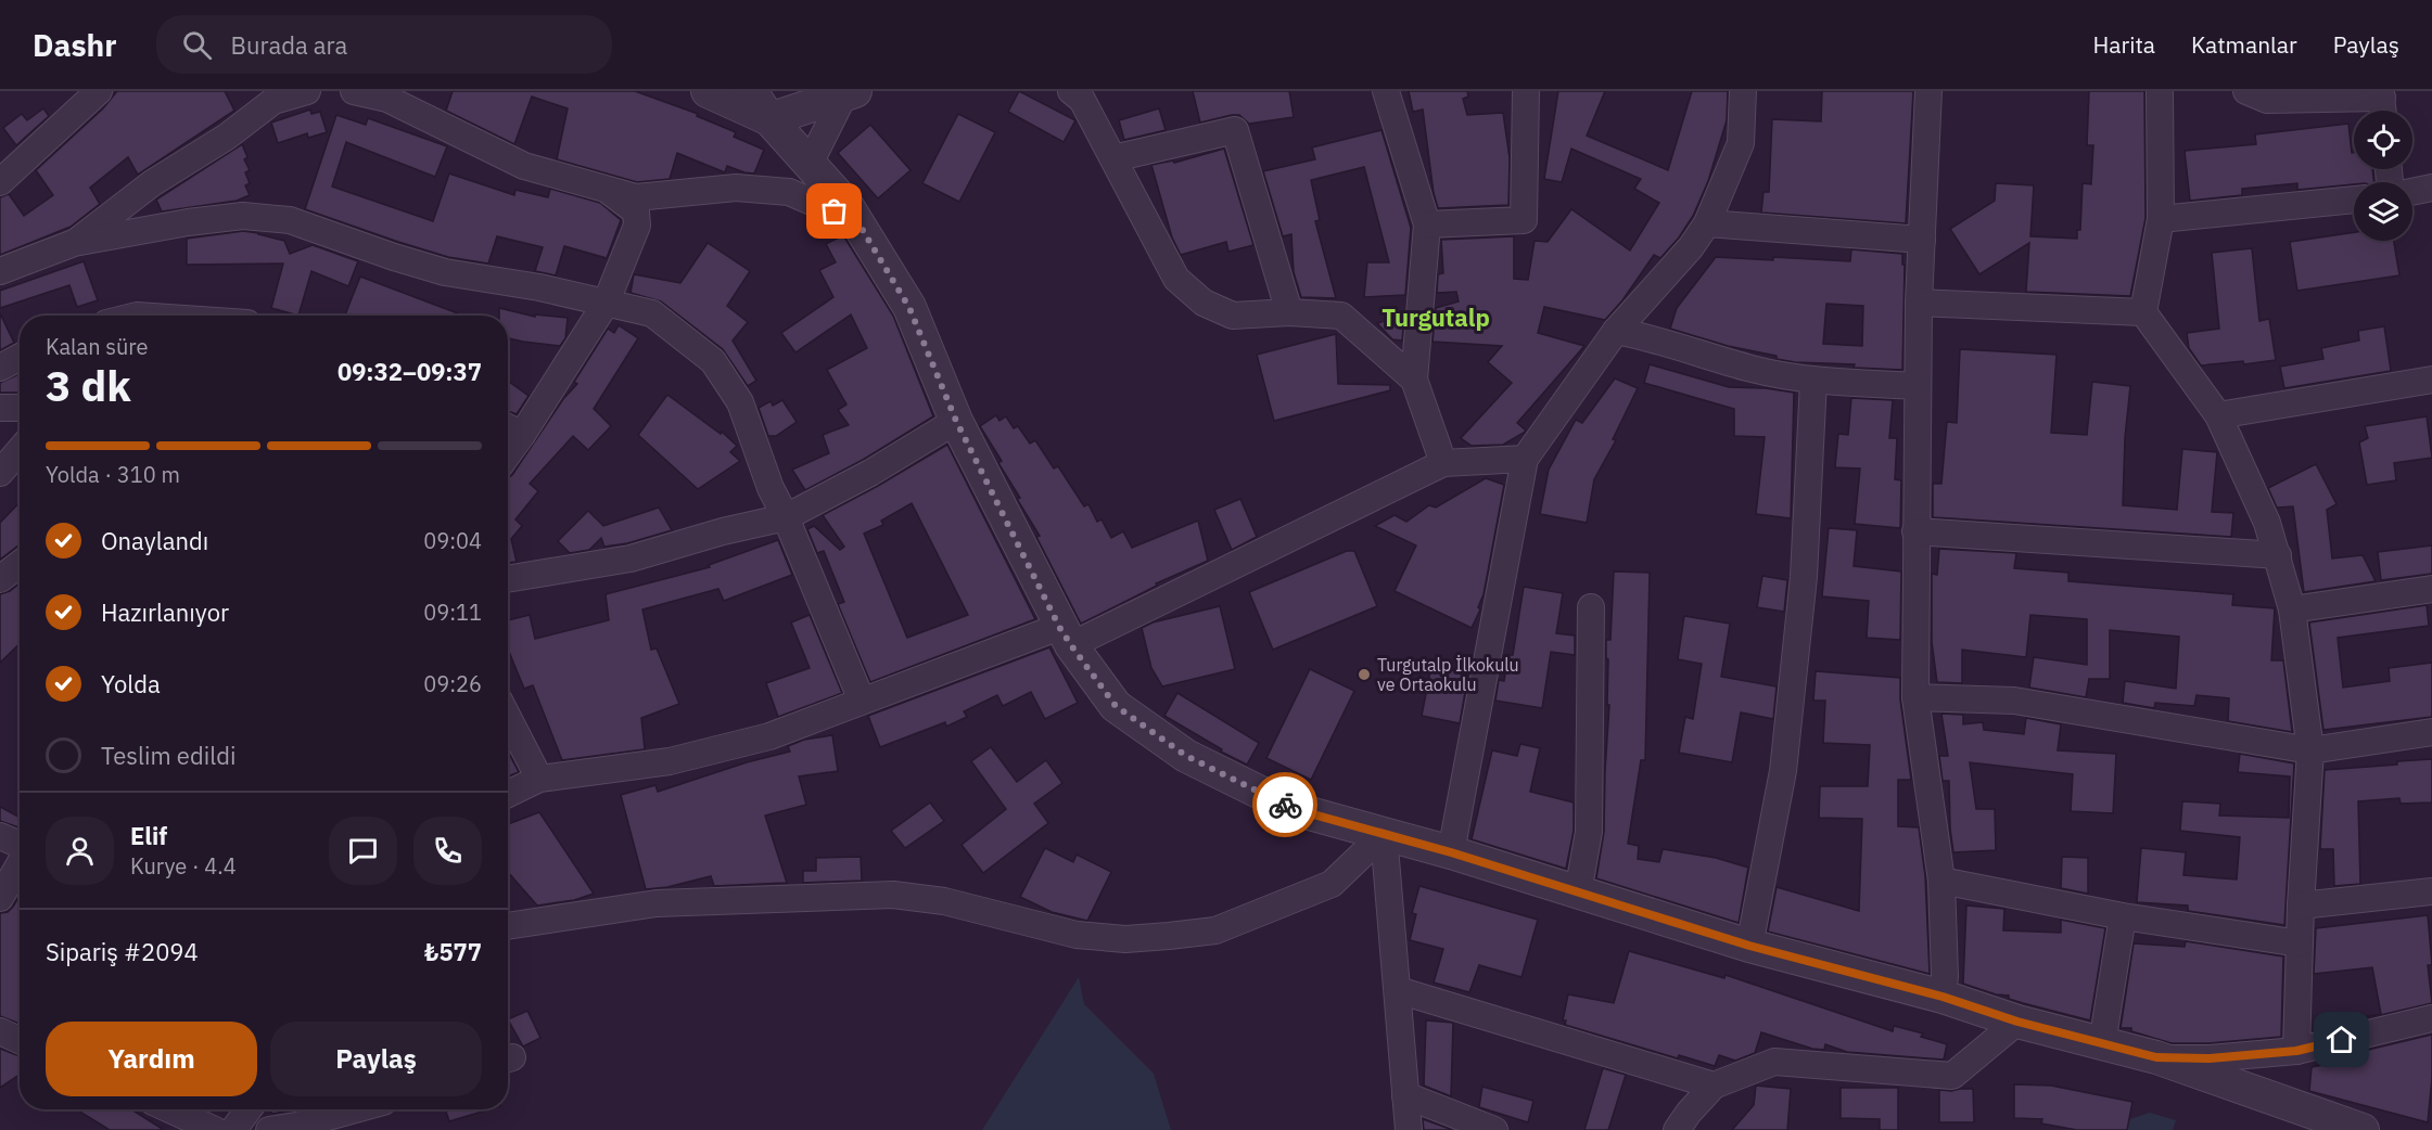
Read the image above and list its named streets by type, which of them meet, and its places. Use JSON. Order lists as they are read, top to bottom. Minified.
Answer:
{"districts":["Turgutalp"],"places":["Turgutalp İlkokulu ve Ortaokulu"],"page":{"header":"Dashr","search":"Burada ara","nav":["Harita","Katmanlar","Paylaş"],"heading":["3 dk","Kalan süre","09:32–09:37"],"panel":["Elif","Kurye · 4.4","Sipariş #2094","₺577"],"bar":"Yolda · 310 m","list":[["Onaylandı","09:04"],["Hazırlanıyor","09:11"],["Yolda","09:26"],"Teslim edildi"],"buttons":["Yardım","Paylaş"]}}
